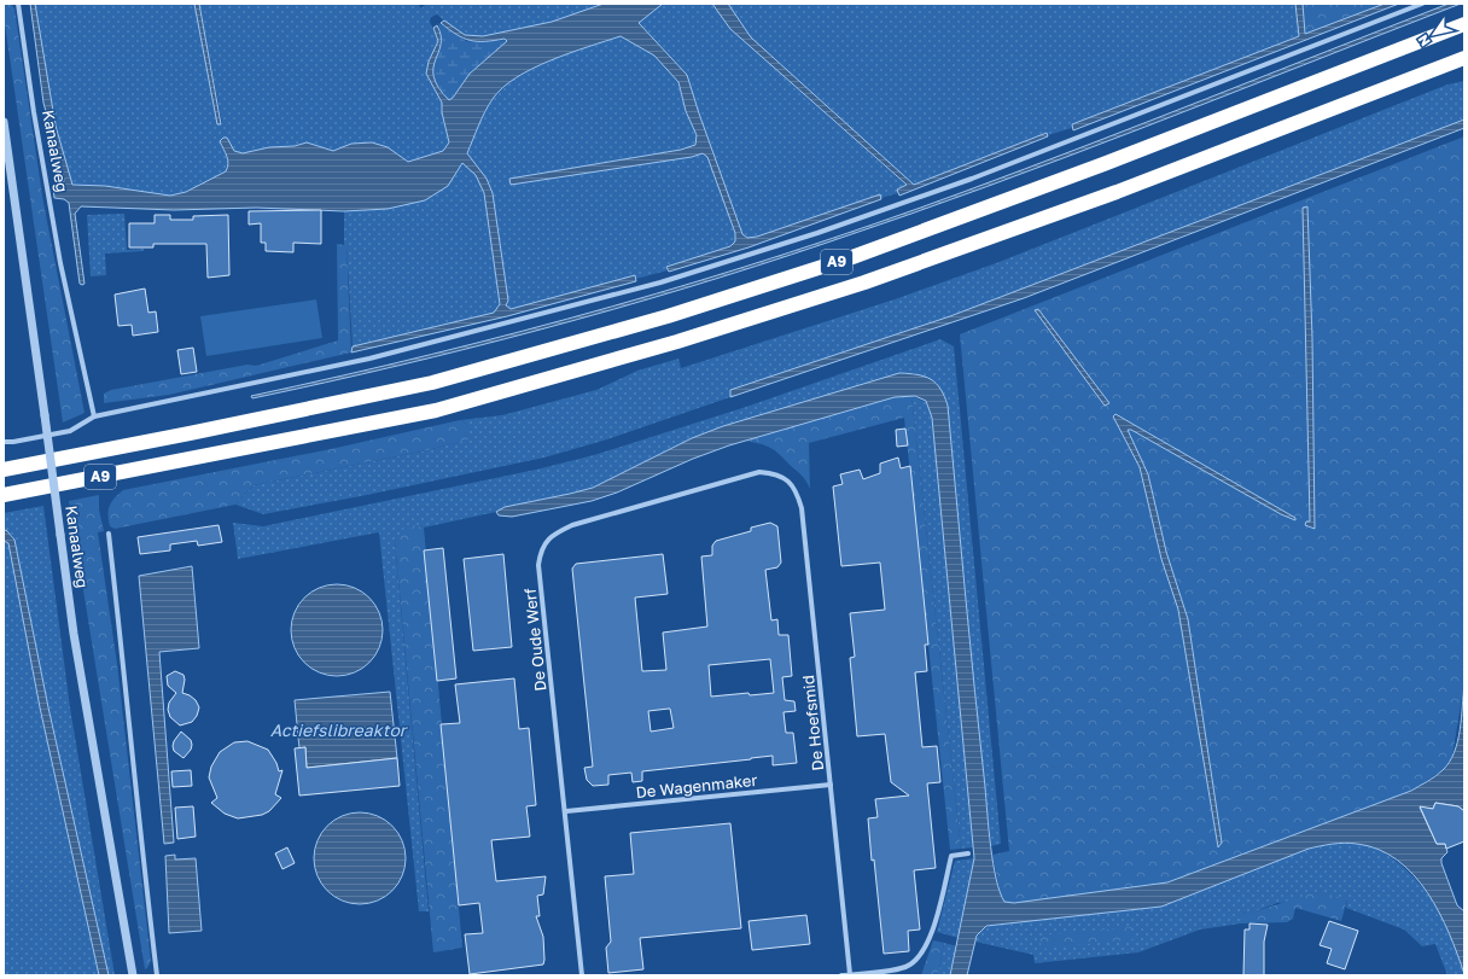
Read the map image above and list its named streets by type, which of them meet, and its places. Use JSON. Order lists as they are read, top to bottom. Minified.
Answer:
{"streets":{"highway":["A9"],"street":["Kanaalweg","De Oude Werf","De Hoefsmid","De Wagenmaker"]},"crossings":[["De Oude Werf","De Hoefsmid"],["De Oude Werf","De Wagenmaker"],["De Hoefsmid","De Wagenmaker"]],"water":["Actiefslibreaktor"],"north":"bottom left"}
